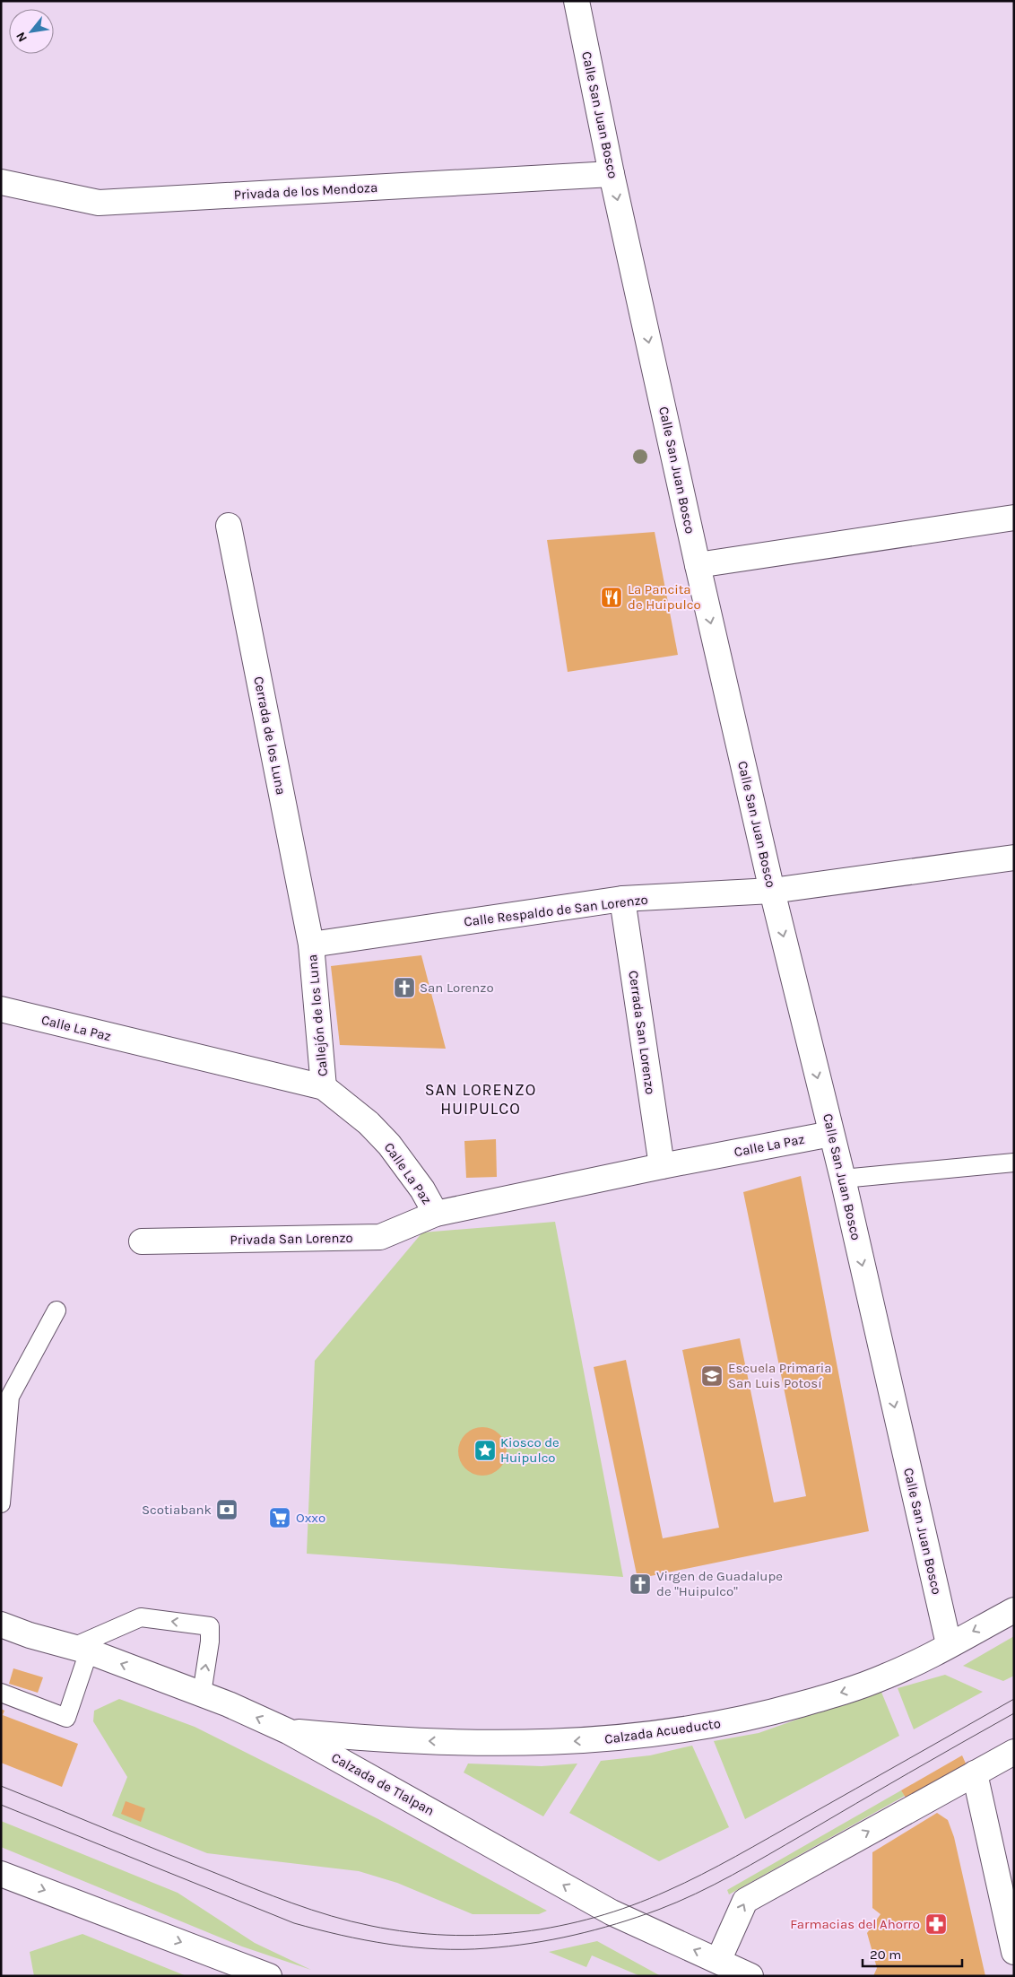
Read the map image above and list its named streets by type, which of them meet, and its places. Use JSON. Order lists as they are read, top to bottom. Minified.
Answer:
{"streets":{"street":["Calle San Juan Bosco","Privada de los Mendoza","Cerrada de los Luna","Calle Respaldo de San Lorenzo","Callejón de los Luna","Calle La Paz","Cerrada San Lorenzo","Privada San Lorenzo","Calzada Acueducto","Calzada de Tlalpan"]},"crossings":[["Calle San Juan Bosco","Privada de los Mendoza"],["Calle San Juan Bosco","Calle Respaldo de San Lorenzo"],["Calle San Juan Bosco","Calle La Paz"],["Calle San Juan Bosco","Calzada Acueducto"],["Cerrada de los Luna","Calle Respaldo de San Lorenzo"],["Cerrada de los Luna","Callejón de los Luna"],["Calle Respaldo de San Lorenzo","Callejón de los Luna"],["Calle Respaldo de San Lorenzo","Cerrada San Lorenzo"],["Callejón de los Luna","Calle La Paz"],["Calle La Paz","Cerrada San Lorenzo"],["Calle La Paz","Privada San Lorenzo"],["Calzada Acueducto","Calzada de Tlalpan"]],"one_way":["Calle San Juan Bosco","Calzada Acueducto","Calzada de Tlalpan"],"districts":["SAN LORENZO HUIPULCO"],"places":{"restaurant":["La Pancita de Huipulco"],"church":["San Lorenzo","Virgen de Guadalupe de \"Huipulco\""],"school or university":["Escuela Primaria San Luis Potosí"],"place":["Kiosco de Huipulco"],"bank":["Scotiabank"],"supermarket":["Oxxo"],"pharmacy":["Farmacias del Ahorro"]},"scale_bar":"20 m","north":"bottom left"}
